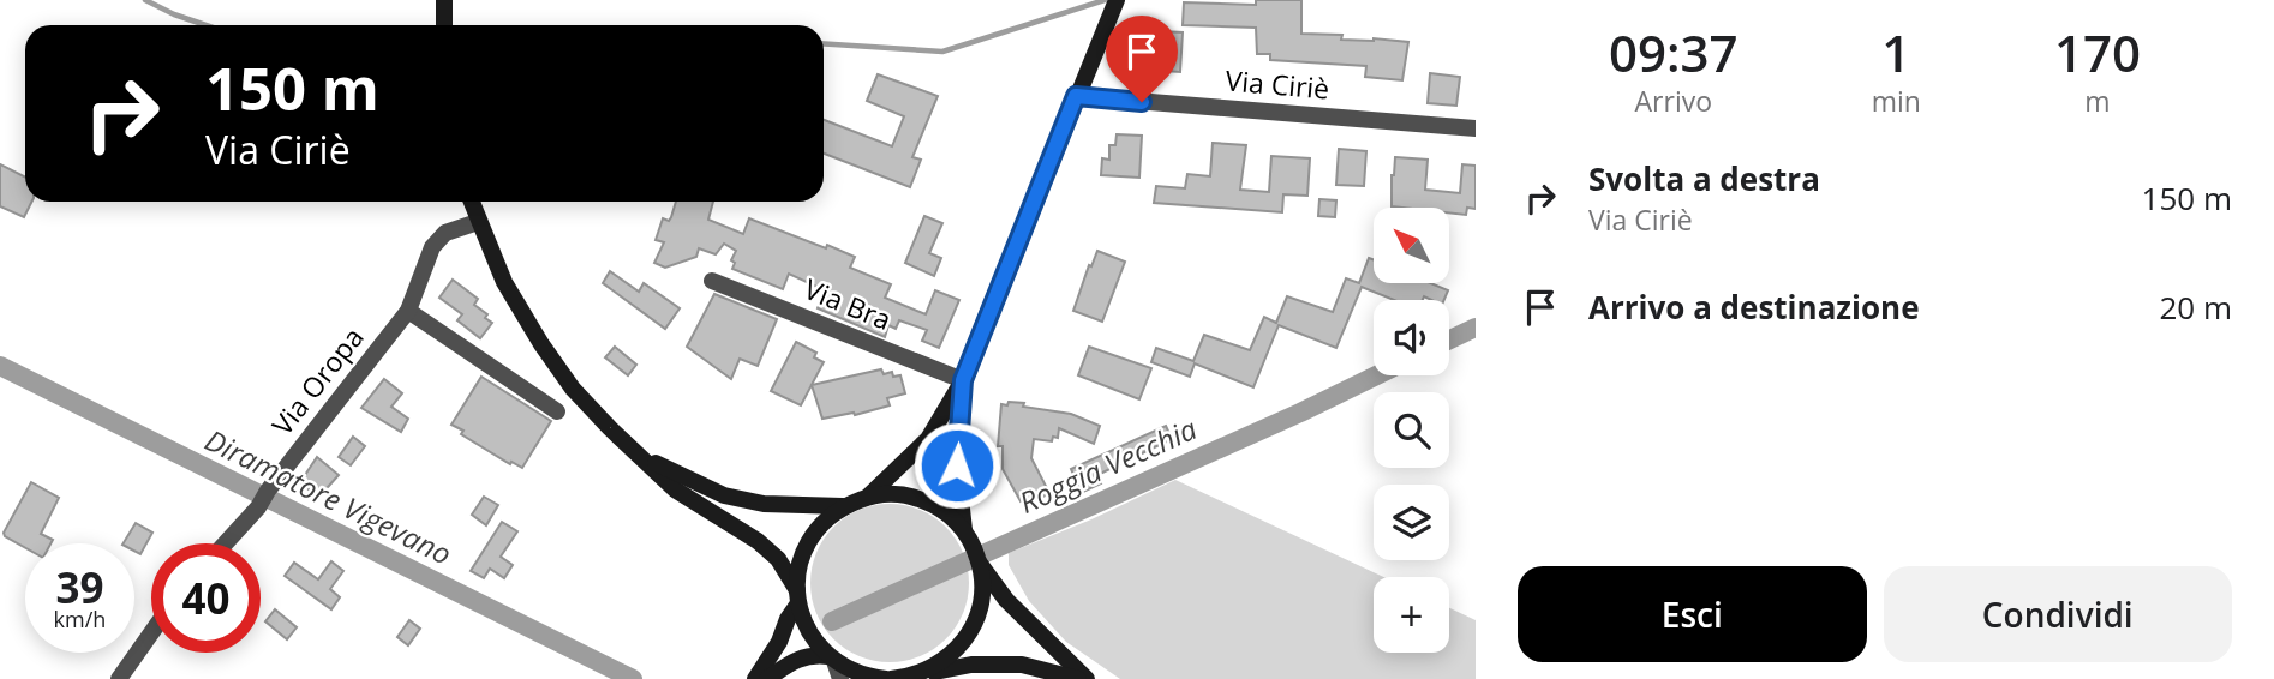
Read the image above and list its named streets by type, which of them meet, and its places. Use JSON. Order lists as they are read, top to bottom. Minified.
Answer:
{"streets":{"street":["Via Ciriè","Via Bra","Via Oropa"]},"water":["Roggia Vecchia","Diramatore Vigevano"],"north":"top left","page":{"eta":["09:37","Arrivo","1","min","170","m"],"turn":["150 m","Via Ciriè"],"list":[{"name":"Svolta a destra","note":"Via Ciriè","value":"150 m"},{"name":"Arrivo a destinazione","value":"20 m"}],"map_buttons":"+","speed":"39 km/h","limit":"40","buttons":["Esci","Condividi"]}}
